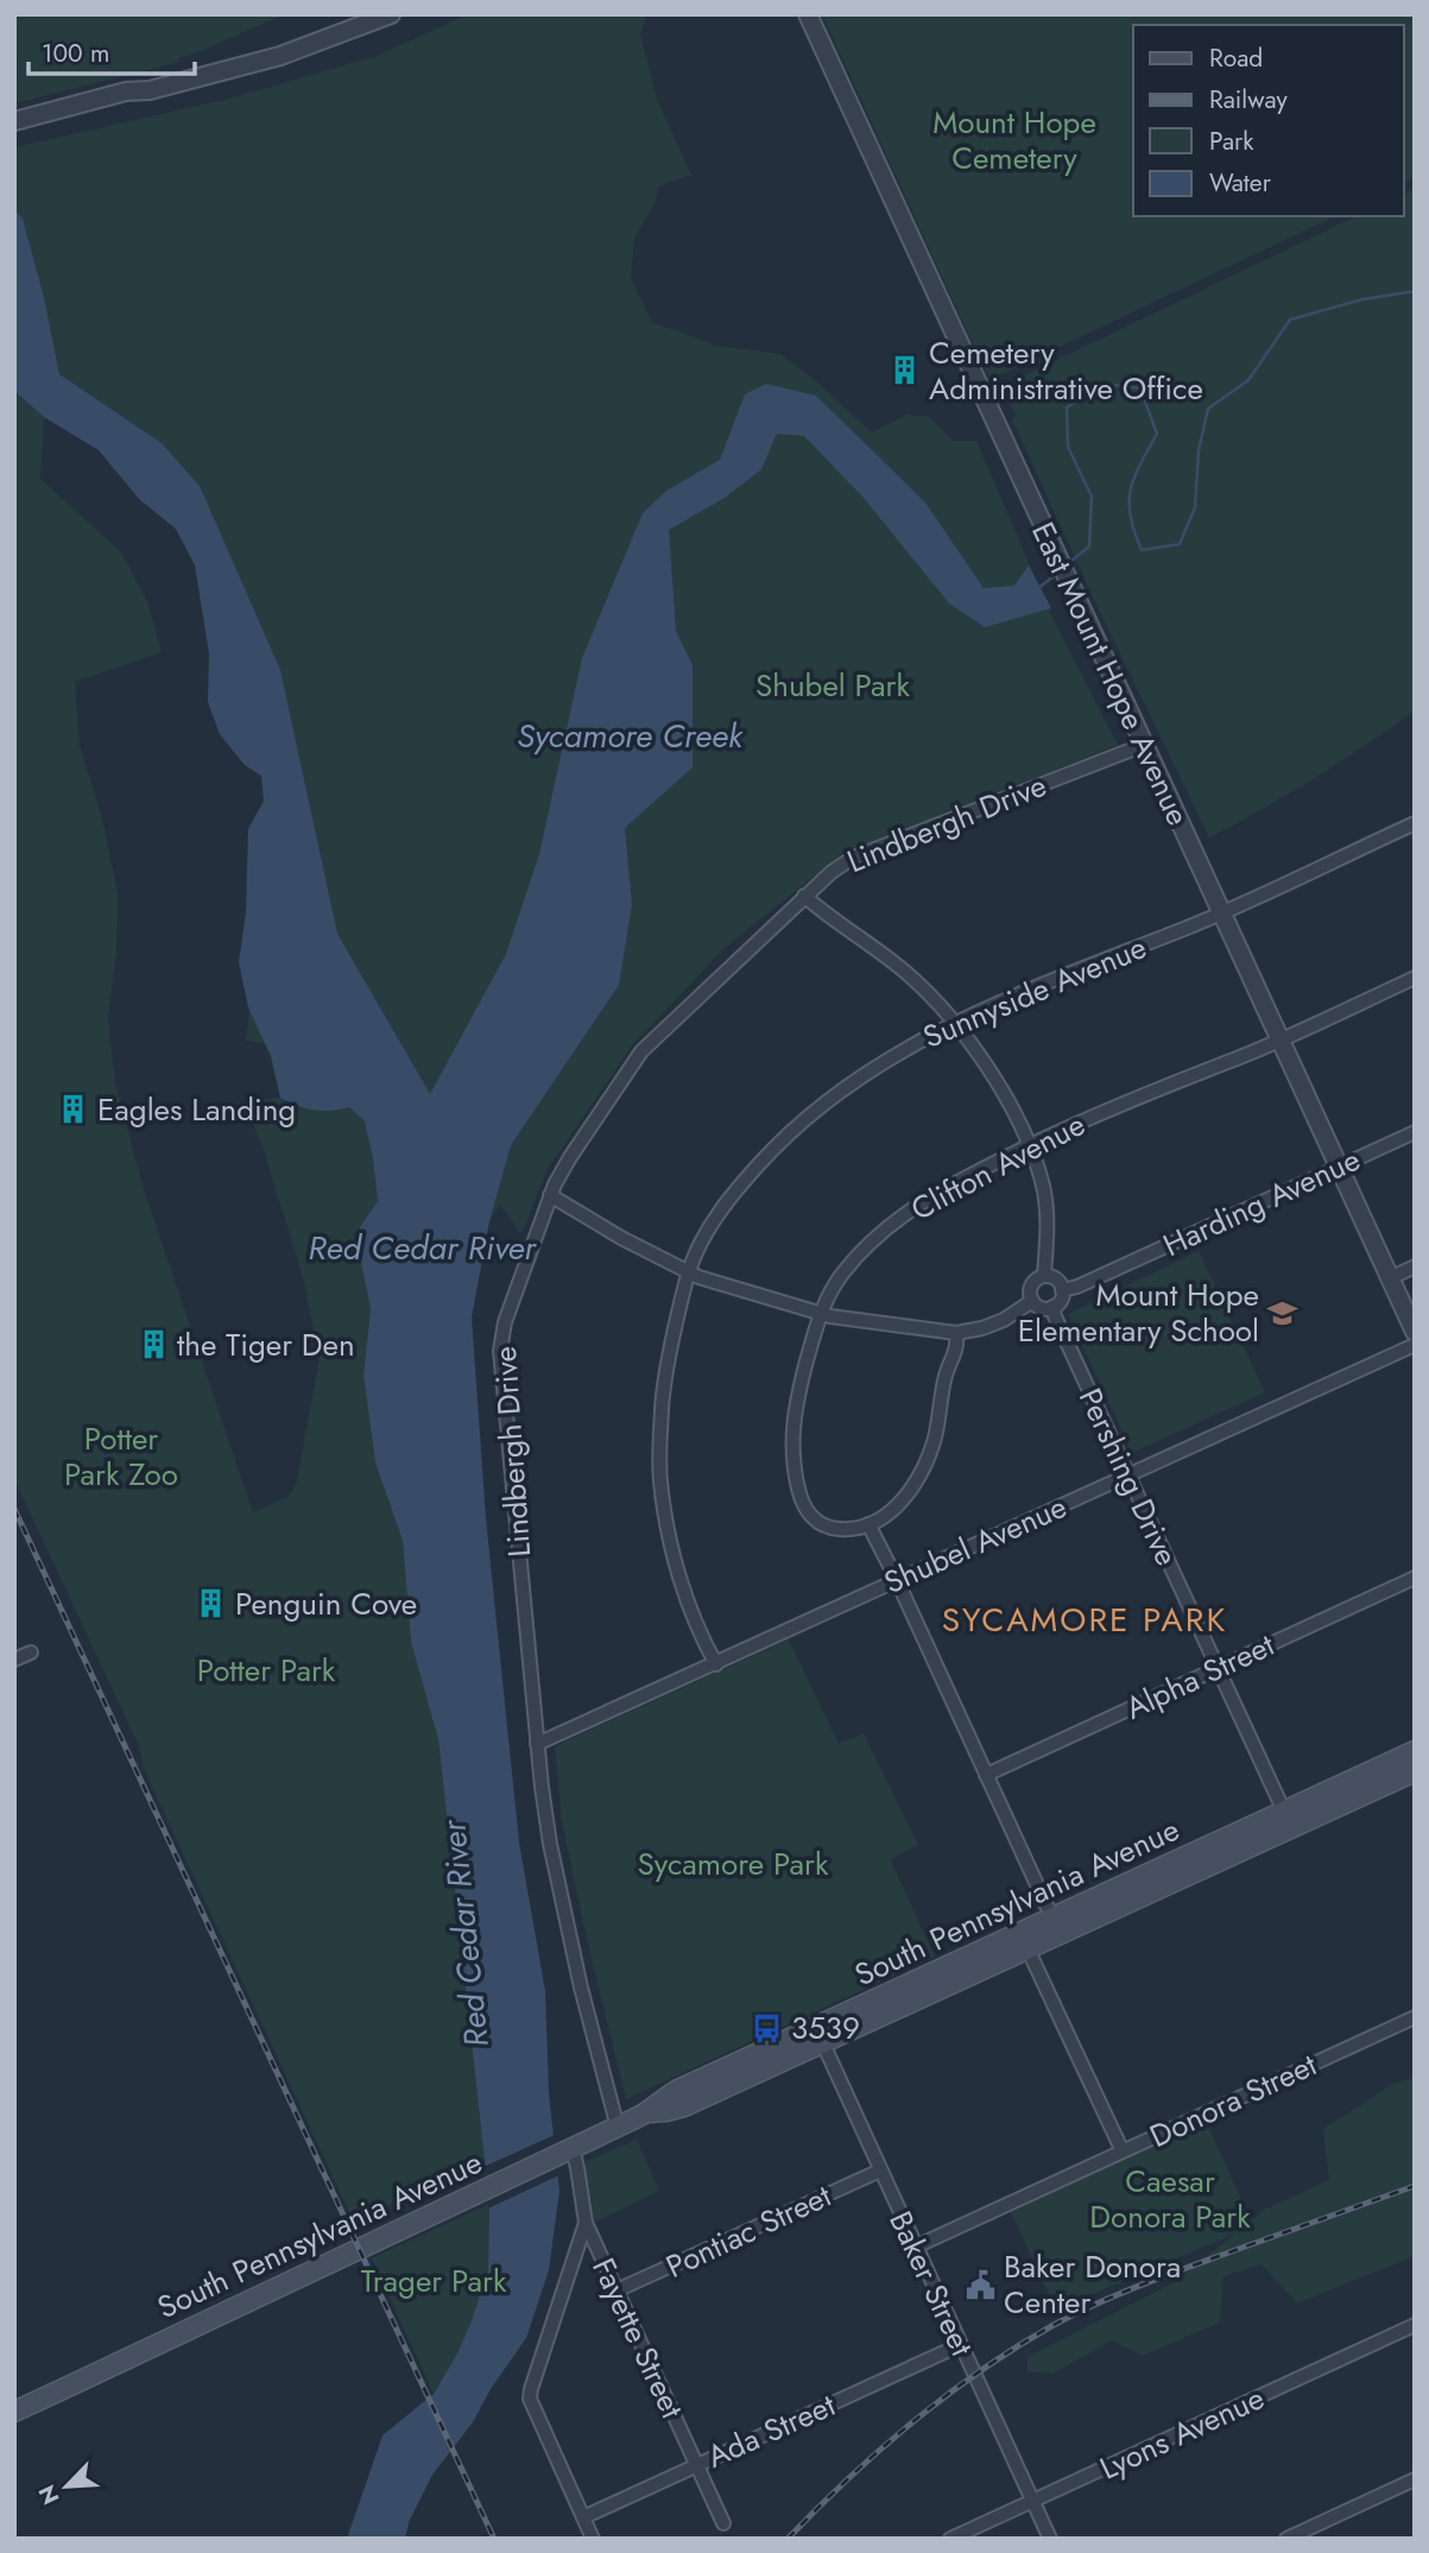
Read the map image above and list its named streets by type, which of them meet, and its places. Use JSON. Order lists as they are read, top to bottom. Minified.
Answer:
{"streets":{"main road":["South Pennsylvania Avenue"],"street":["East Mount Hope Avenue","Lindbergh Drive","Sunnyside Avenue","Clifton Avenue","Harding Avenue","Pershing Drive","Shubel Avenue","Alpha Street","Donora Street","Pontiac Street","Baker Street","Fayette Street","Ada Street","Lyons Avenue"]},"crossings":[["East Mount Hope Avenue","Lindbergh Drive"],["East Mount Hope Avenue","Sunnyside Avenue"],["East Mount Hope Avenue","Clifton Avenue"],["East Mount Hope Avenue","Harding Avenue"],["Lindbergh Drive","Shubel Avenue"],["Lindbergh Drive","South Pennsylvania Avenue"],["Sunnyside Avenue","Shubel Avenue"],["Harding Avenue","Pershing Drive"],["Pershing Drive","Shubel Avenue"],["Pershing Drive","Alpha Street"],["Pershing Drive","South Pennsylvania Avenue"],["South Pennsylvania Avenue","Baker Street"],["South Pennsylvania Avenue","Fayette Street"],["Donora Street","Baker Street"],["Pontiac Street","Baker Street"],["Pontiac Street","Fayette Street"],["Baker Street","Ada Street"],["Baker Street","Lyons Avenue"],["Fayette Street","Ada Street"]],"districts":["SYCAMORE PARK"],"water":["Sycamore Creek","Red Cedar River"],"parks":["Mount Hope Cemetery","Shubel Park","Potter Park Zoo","Potter Park","Sycamore Park","Caesar Donora Park","Trager Park"],"places":{"building":["Cemetery Administrative Office","Eagles Landing","the Tiger Den","Penguin Cove"],"school or university":["Mount Hope Elementary School"],"bus stop":["3539"],"public building":["Baker Donora Center"]},"legend":["Road","Railway","Park","Water"],"scale_bar":"100 m","north":"bottom left"}
